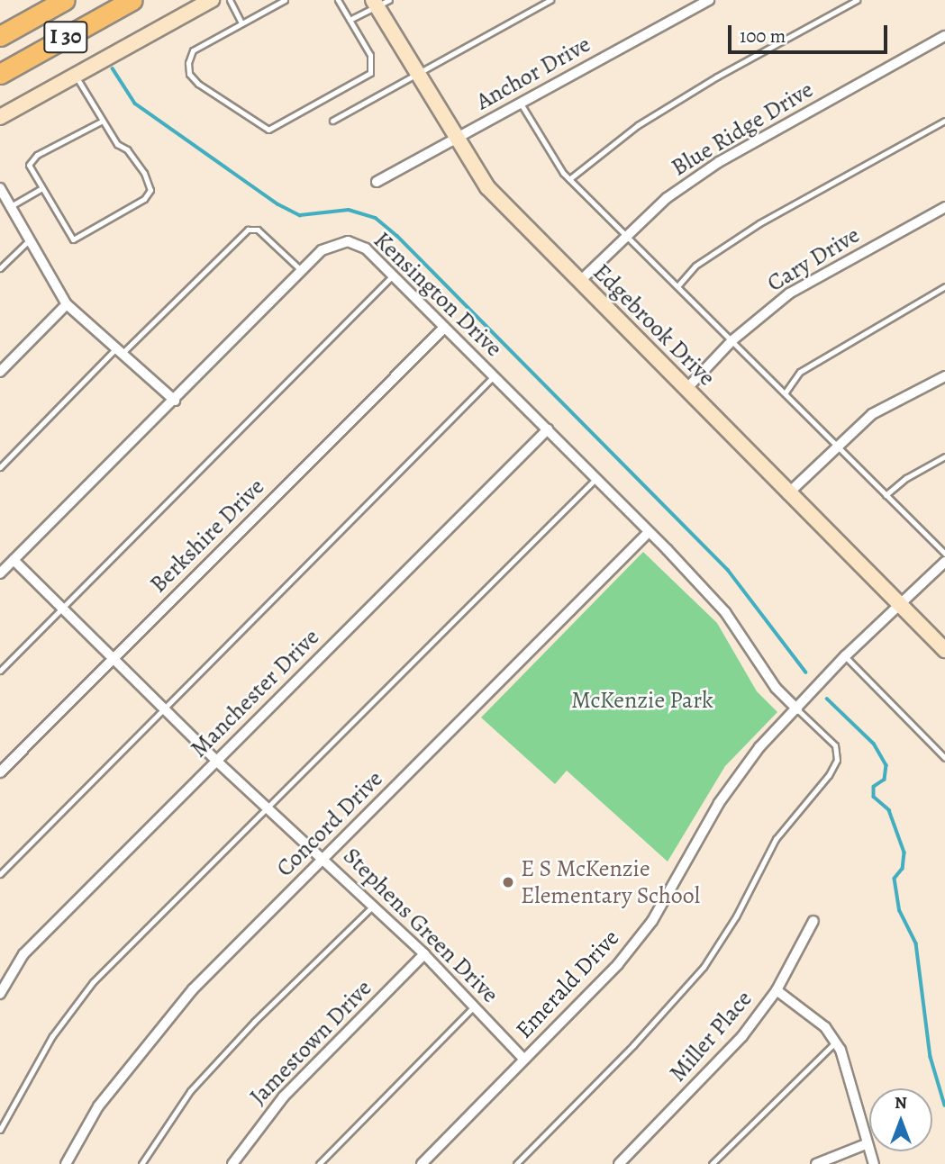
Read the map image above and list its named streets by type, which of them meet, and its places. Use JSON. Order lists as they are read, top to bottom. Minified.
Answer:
{"streets":{"highway":["I 30"],"street":["Anchor Drive","Blue Ridge Drive","Cary Drive","Kensington Drive","Edgebrook Drive","Berkshire Drive","Manchester Drive","Concord Drive","Stephens Green Drive","Emerald Drive","Miller Place","Jamestown Drive"]},"crossings":[["Anchor Drive","Edgebrook Drive"],["Blue Ridge Drive","Edgebrook Drive"],["Cary Drive","Edgebrook Drive"],["Kensington Drive","Berkshire Drive"],["Kensington Drive","Manchester Drive"],["Kensington Drive","Concord Drive"],["Kensington Drive","Stephens Green Drive"],["Kensington Drive","Emerald Drive"],["Edgebrook Drive","Emerald Drive"],["Berkshire Drive","Stephens Green Drive"],["Manchester Drive","Stephens Green Drive"],["Concord Drive","Stephens Green Drive"],["Stephens Green Drive","Emerald Drive"],["Stephens Green Drive","Jamestown Drive"]],"parks":["McKenzie Park"],"places":["E S McKenzie Elementary School"],"scale_bar":"100 m","north":"top"}
